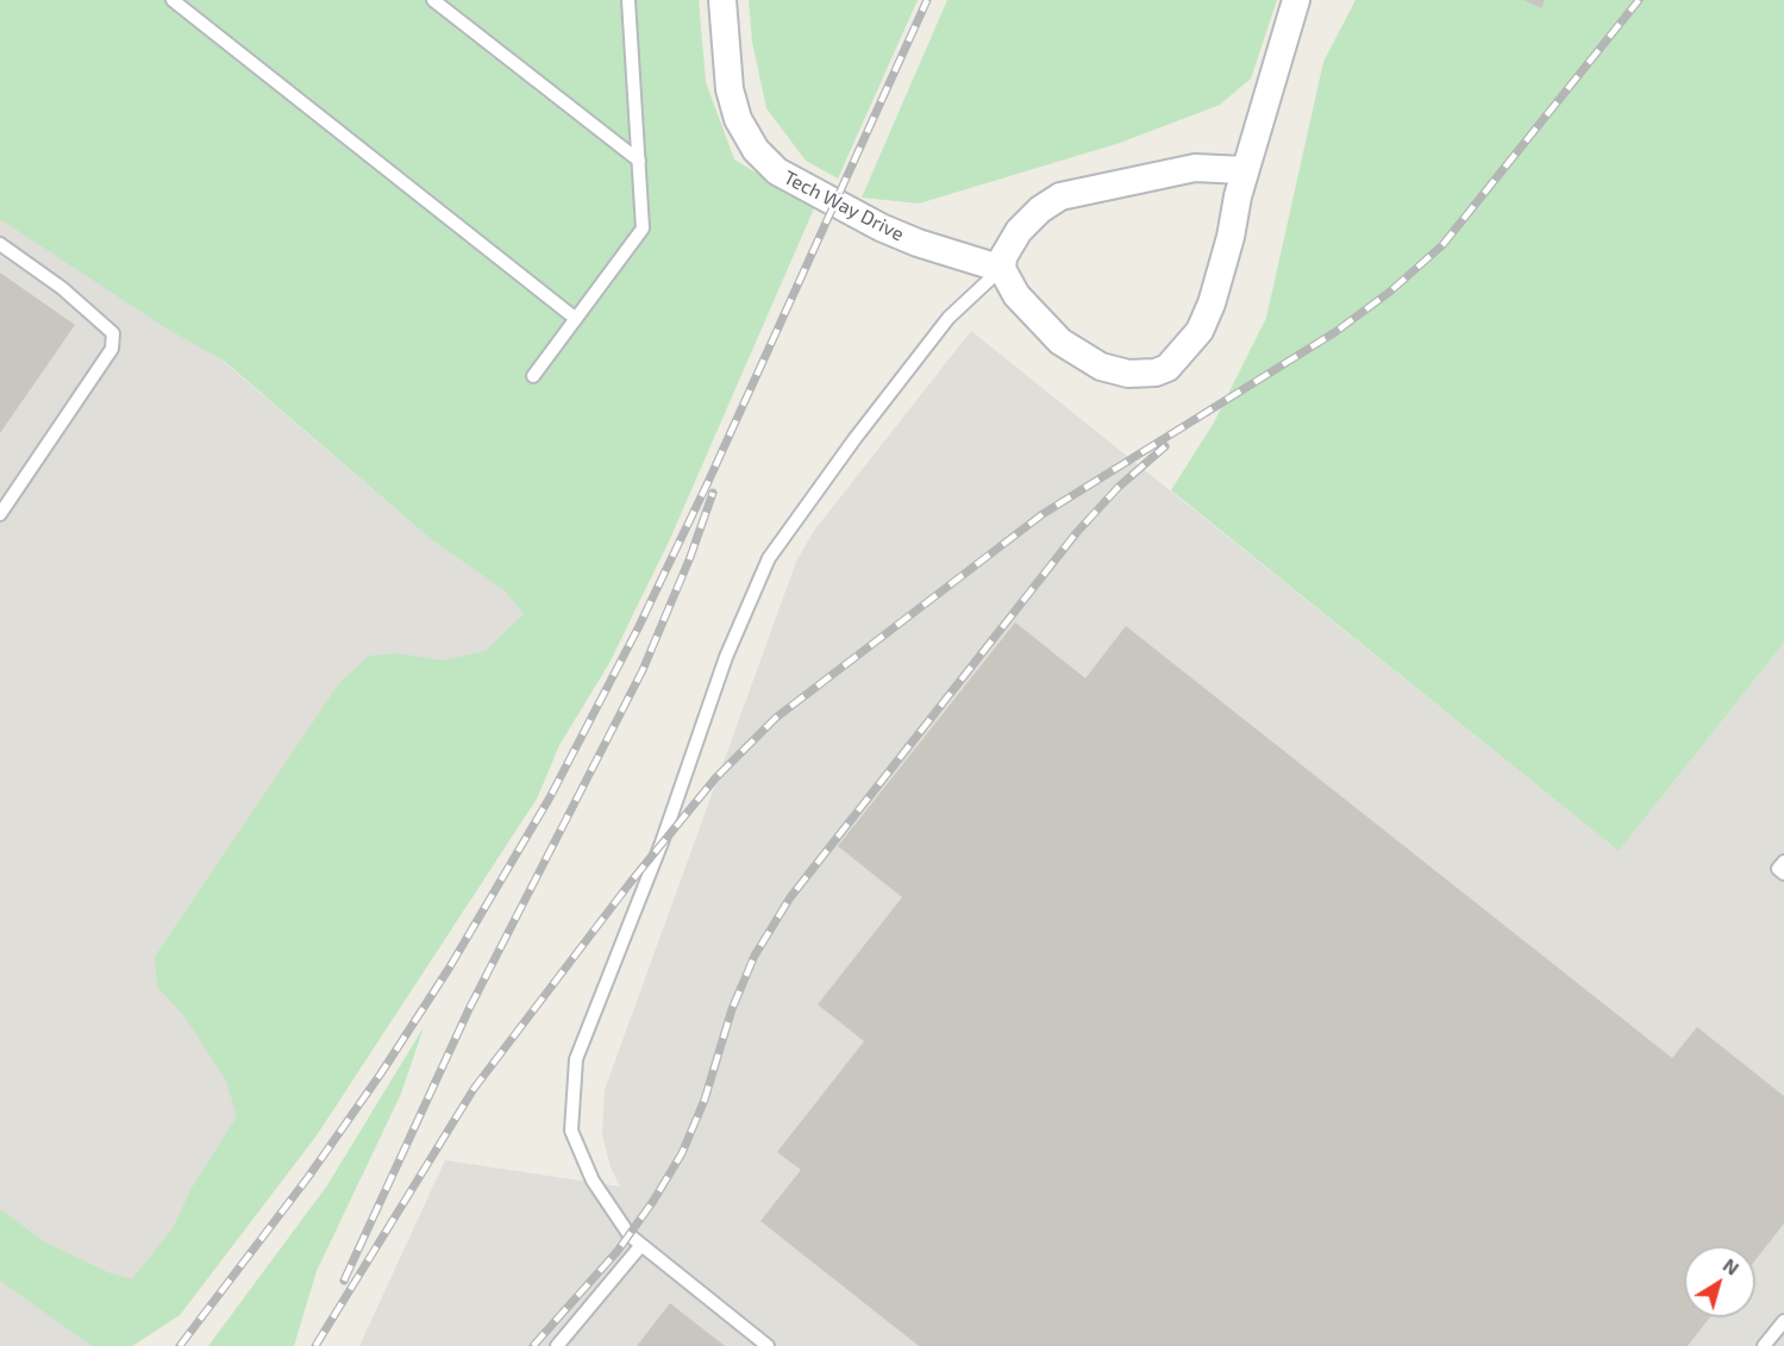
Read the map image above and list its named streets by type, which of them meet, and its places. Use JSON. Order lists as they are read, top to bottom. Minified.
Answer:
{"streets":{"street":["Tech Way Drive"]},"north":"top right"}
